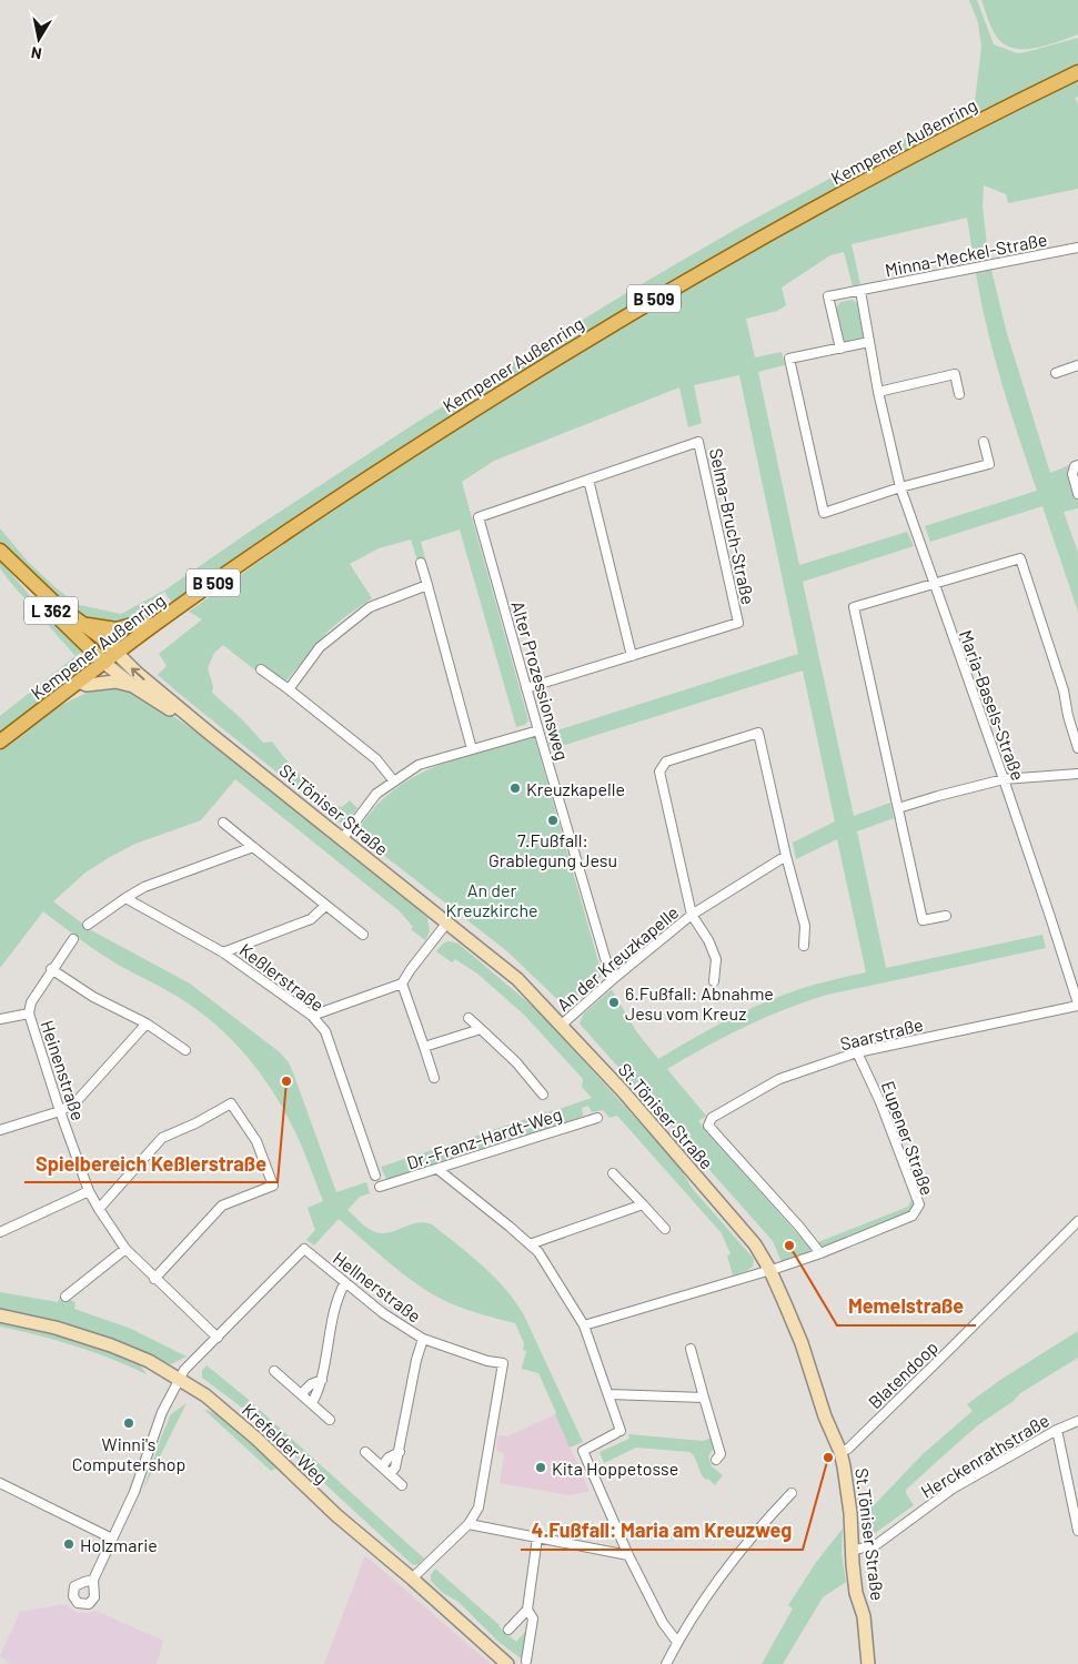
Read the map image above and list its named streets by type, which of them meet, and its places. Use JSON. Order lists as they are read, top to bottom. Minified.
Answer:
{"streets":{"main road":["Kempener Außenring","B 509","L 362","St.Töniser Straße","Krefelder Weg"],"street":["Minna-Meckel-Straße","Selma-Bruch-Straße","Alter Prozessionsweg","Maria-Basels-Straße","An der Kreuzkapelle","Keßlerstraße","Saarstraße","Heinenstraße","Dr.-Franz-Hardt-Weg","Eupener Straße","Hellnerstraße","Blatendoop","Herckenrathstraße"]},"crossings":[["Kempener Außenring","St.Töniser Straße"],["Minna-Meckel-Straße","Maria-Basels-Straße"],["Selma-Bruch-Straße","Alter Prozessionsweg"],["Alter Prozessionsweg","An der Kreuzkapelle"],["Maria-Basels-Straße","Saarstraße"],["St.Töniser Straße","An der Kreuzkapelle"],["St.Töniser Straße","Eupener Straße"],["St.Töniser Straße","Blatendoop"],["St.Töniser Straße","Herckenrathstraße"],["Saarstraße","Eupener Straße"],["Heinenstraße","Hellnerstraße"],["Hellnerstraße","Krefelder Weg"]],"parks":["An der Kreuzkirche"],"places":["Kreuzkapelle","7.Fußfall: Grablegung Jesu","6.Fußfall: Abnahme Jesu vom Kreuz","Spielbereich Keßlerstraße","Memelstraße","Winni's Computershop","4.Fußfall: Maria am Kreuzweg","Kita Hoppetosse","Holzmarie"],"north":"bottom"}
